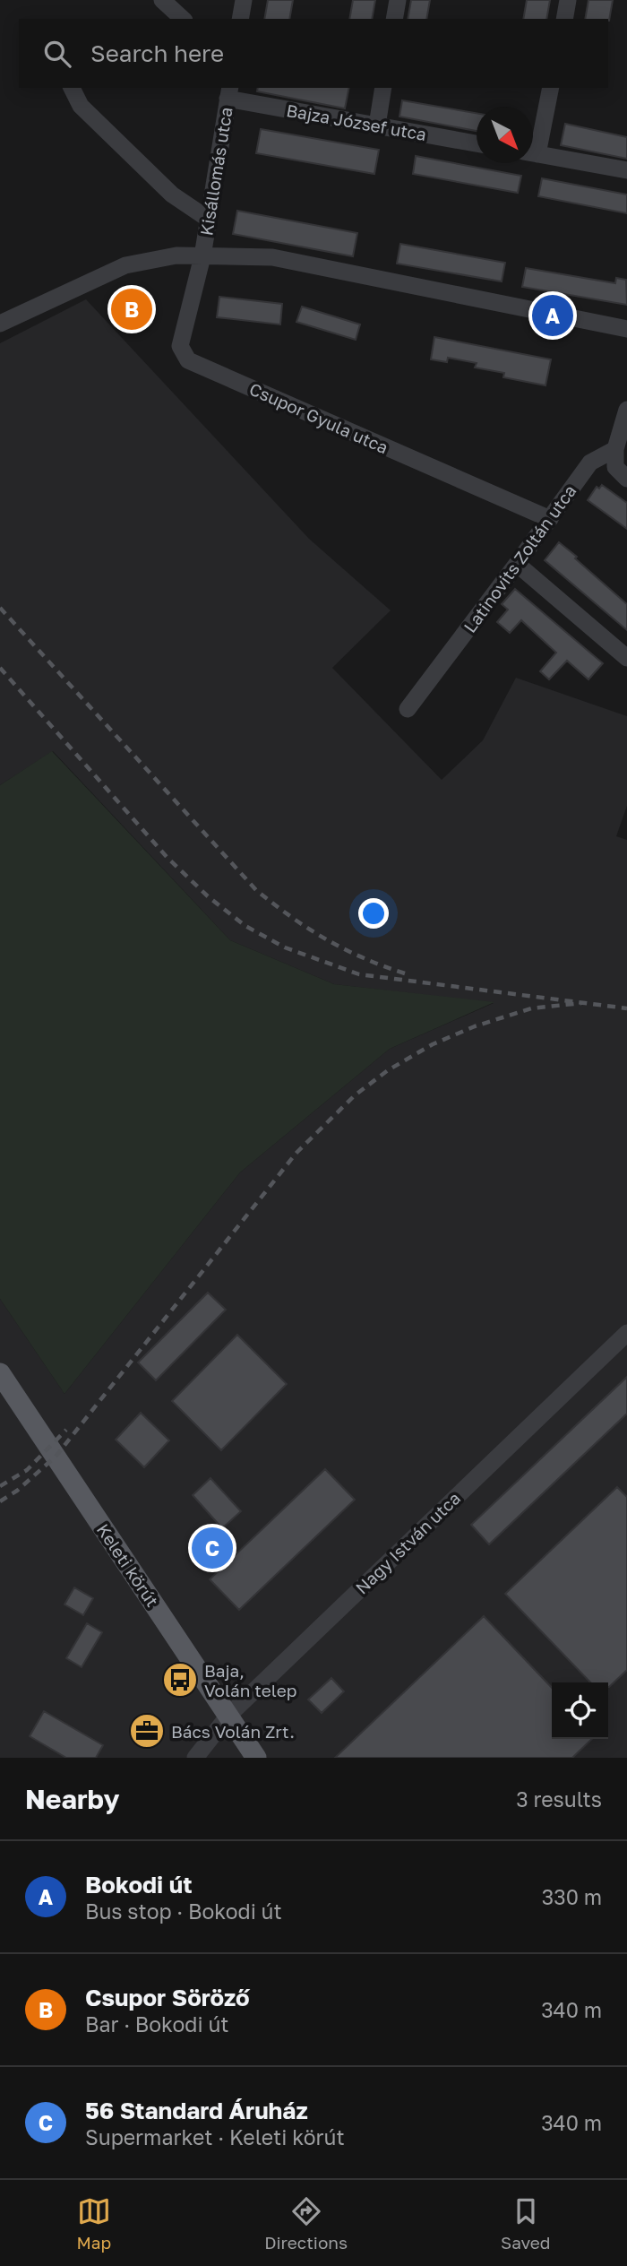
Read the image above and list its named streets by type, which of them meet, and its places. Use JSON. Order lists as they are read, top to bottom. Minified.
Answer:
{"streets":{"main road":["Keleti körút"],"street":["Bajza József utca","Kisállomás utca","Csupor Gyula utca","Latinovits Zoltán utca","Nagy István utca"]},"crossings":[["Bajza József utca","Kisállomás utca"],["Kisállomás utca","Csupor Gyula utca"],["Csupor Gyula utca","Latinovits Zoltán utca"],["Nagy István utca","Keleti körút"]],"places":{"bus stop":["Baja, Volán telep"],"office":["Bács Volán Zrt."]},"north":"bottom right","page":{"search":"Search here","pins":["B","A","C"],"heading":["Nearby","3 results"],"list":[{"mark":"A","name":"Bokodi út","note":"Bus stop · Bokodi út","value":"330 m"},{"mark":"B","name":"Csupor Söröző","note":"Bar · Bokodi út","value":"340 m"},{"mark":"C","name":"56 Standard Áruház","note":"Supermarket · Keleti körút","value":"340 m"}],"nav":["Map","Directions","Saved"]}}
